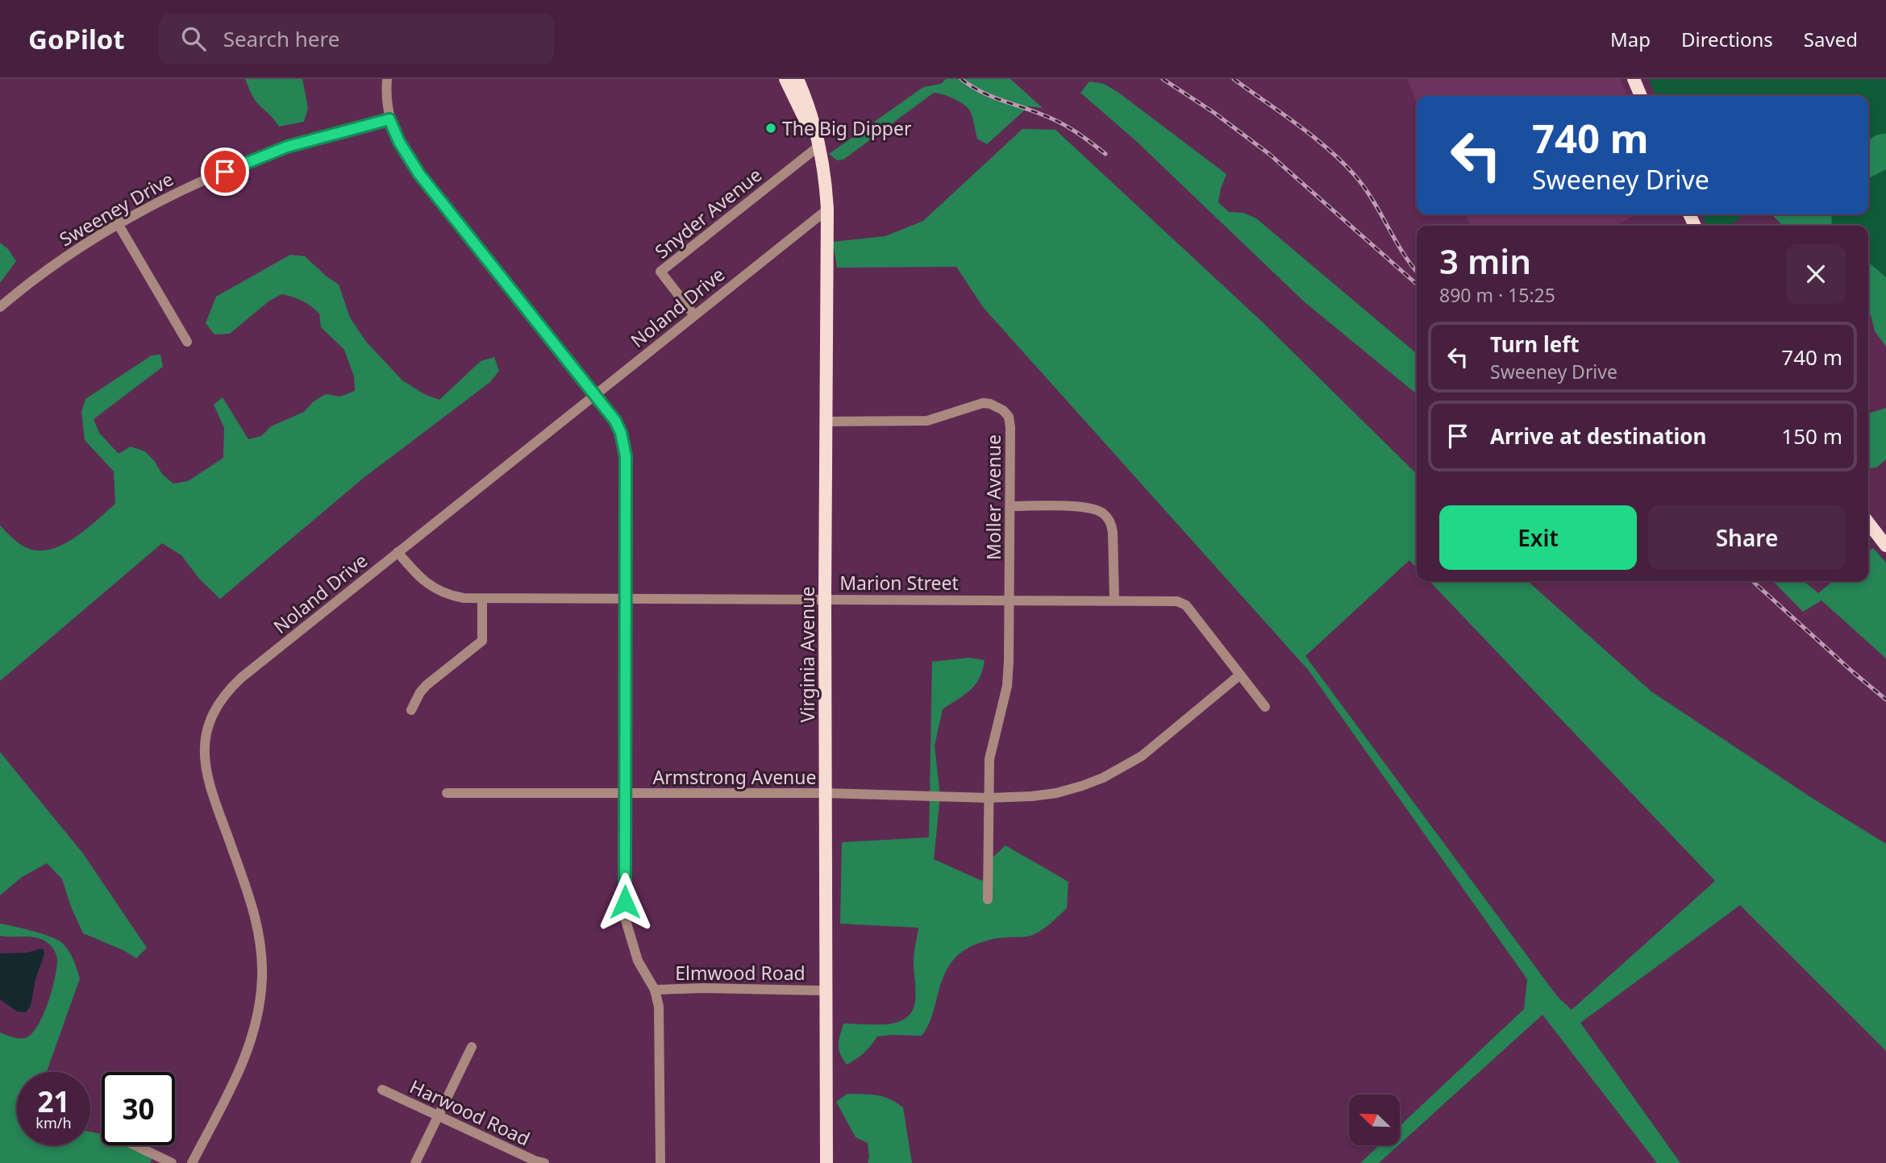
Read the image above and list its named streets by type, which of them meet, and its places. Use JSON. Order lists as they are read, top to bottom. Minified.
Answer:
{"streets":{"main road":["Virginia Avenue"],"street":["Sweeney Drive","Snyder Avenue","Noland Drive","Moller Avenue","Marion Street","Armstrong Avenue","Elmwood Road","Harwood Road"]},"crossings":[["Snyder Avenue","Noland Drive"],["Snyder Avenue","Virginia Avenue"],["Noland Drive","Marion Street"],["Noland Drive","Virginia Avenue"],["Moller Avenue","Marion Street"],["Moller Avenue","Virginia Avenue"],["Moller Avenue","Armstrong Avenue"],["Marion Street","Virginia Avenue"],["Marion Street","Armstrong Avenue"],["Virginia Avenue","Armstrong Avenue"],["Virginia Avenue","Elmwood Road"]],"places":["The Big Dipper"],"north":"top left","page":{"header":"GoPilot","search":"Search here","nav":["Map","Directions","Saved"],"turn":["740 m","Sweeney Drive"],"heading":["3 min","890 m · 15:25"],"list":[{"name":"Turn left","note":"Sweeney Drive","value":"740 m"},{"name":"Arrive at destination","value":"150 m"}],"buttons":["Exit","Share"],"speed":"21 km/h","limit":"30"}}
